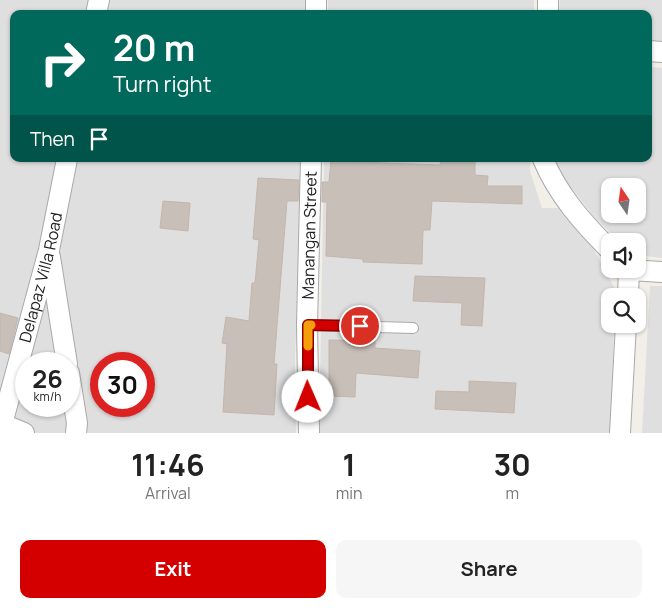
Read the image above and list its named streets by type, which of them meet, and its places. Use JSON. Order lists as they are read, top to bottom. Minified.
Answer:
{"streets":{"street":["Manangan Street","Delapaz Villa Road"]},"north":"top","page":{"turn":["20 m","Turn right"],"then":"Then","speed":"26 km/h","limit":"30","eta":["11:46","Arrival","1","min","30","m"],"buttons":["Exit","Share"]}}
